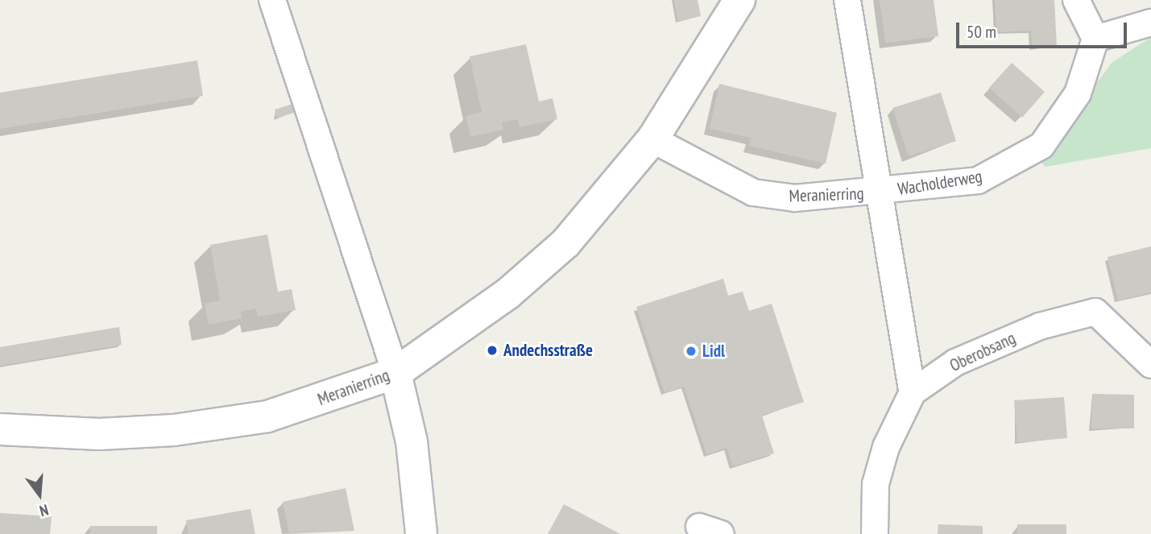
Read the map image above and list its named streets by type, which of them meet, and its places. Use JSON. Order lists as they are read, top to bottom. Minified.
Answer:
{"streets":{"street":["Wacholderweg","Meranierring","Oberobsang"]},"crossings":[["Wacholderweg","Meranierring"],["Meranierring","Oberobsang"]],"places":["Andechsstraße","Lidl"],"scale_bar":"50 m","north":"bottom"}
